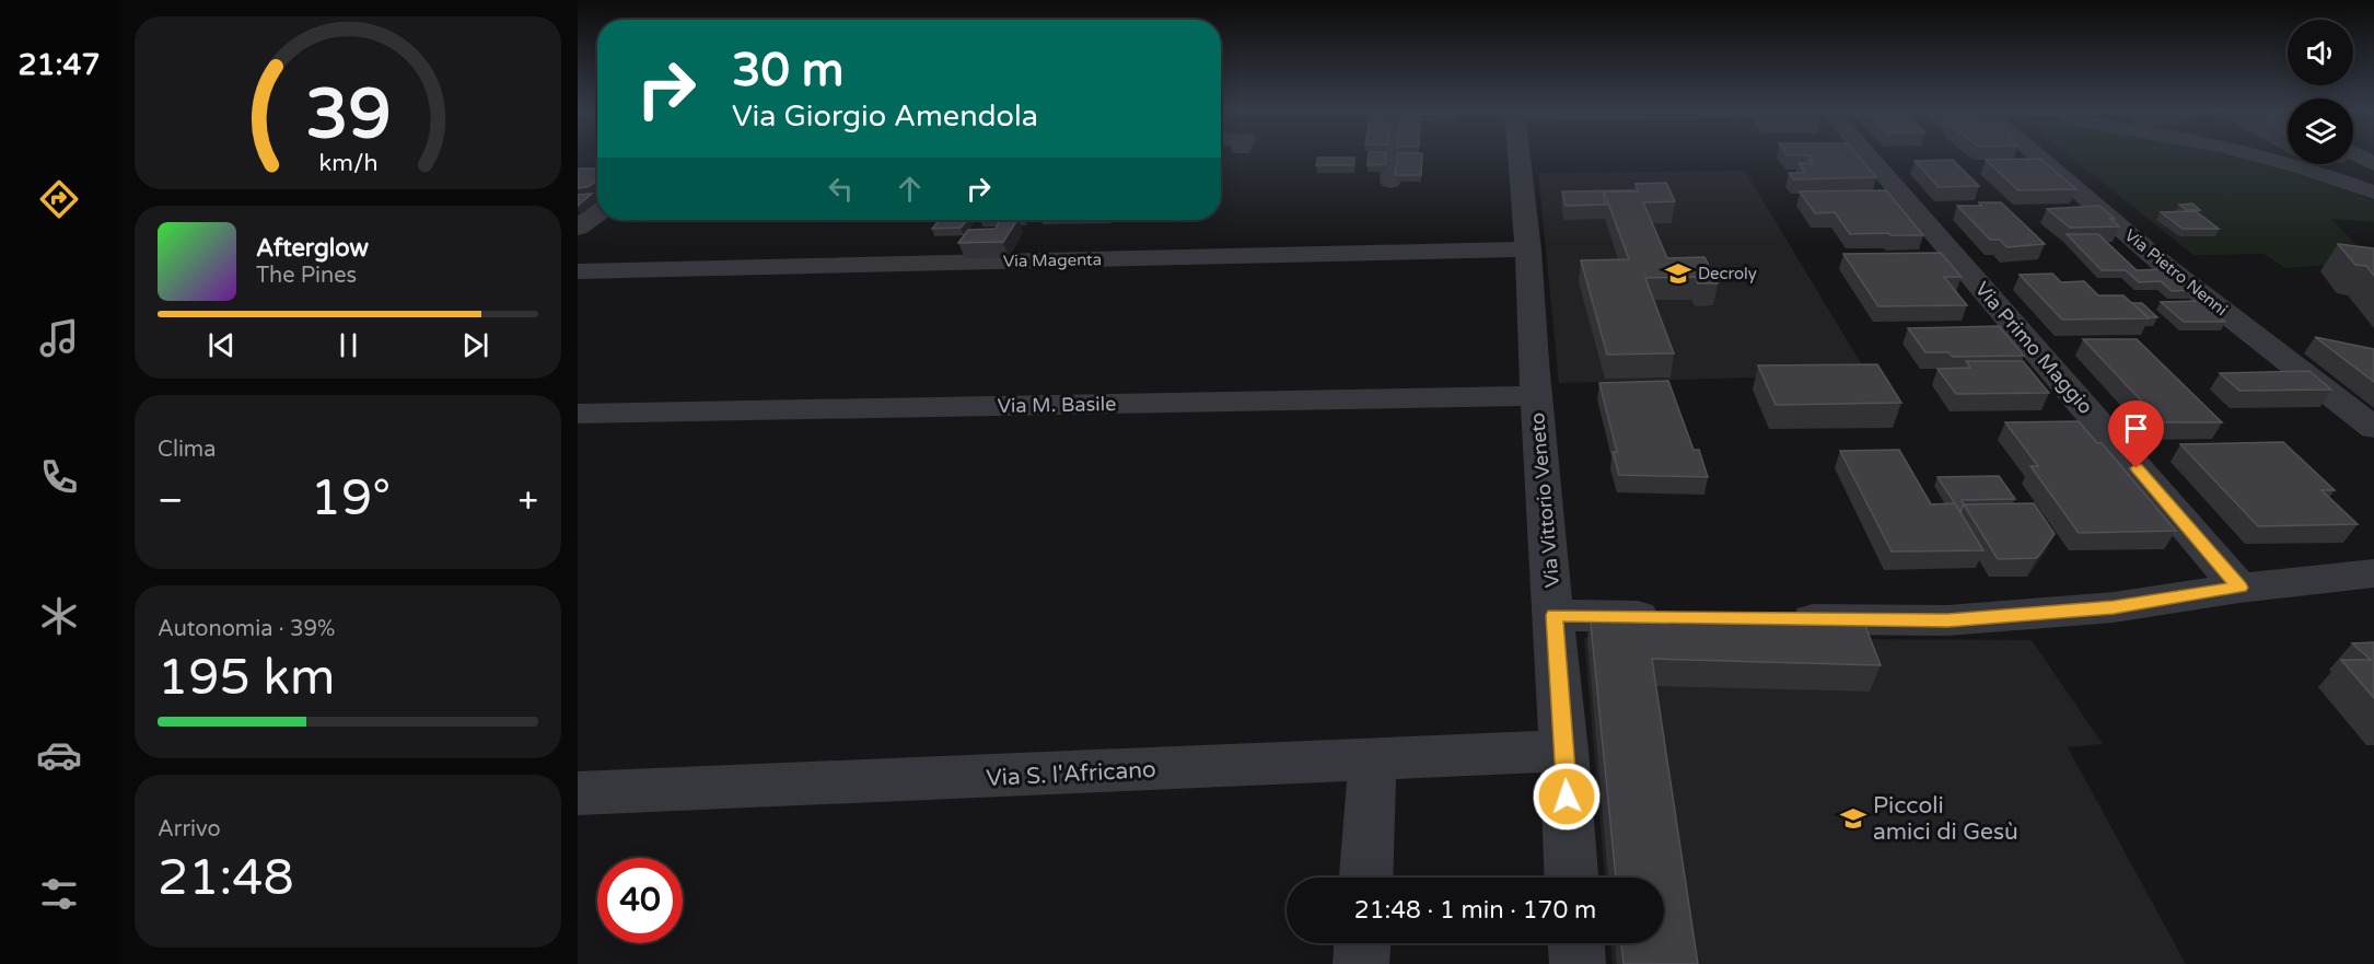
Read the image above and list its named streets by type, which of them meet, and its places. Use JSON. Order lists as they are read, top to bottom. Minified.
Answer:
{"streets":{"street":["Via Magenta","Via Pietro Nenni","Via Primo Maggio","Via M. Basile","Via Vittorio Veneto","Via S. l'Africano"]},"crossings":[["Via Magenta","Via Vittorio Veneto"],["Via M. Basile","Via Vittorio Veneto"],["Via Vittorio Veneto","Via S. l'Africano"]],"places":{"school or university":["Decroly","Piccoli amici di Gesù"]},"page":{"tabs":"21:47","turn":["30 m","Via Giorgio Amendola"],"song":["Afterglow","The Pines"],"tile":["Clima",["Autonomia · 39%","195 km"],["Arrivo","21:48"]],"heat":["−","19°","+"],"limit":"40","trip":"21:48 · 1 min · 170 m","gauge":["39","km/h"]}}
